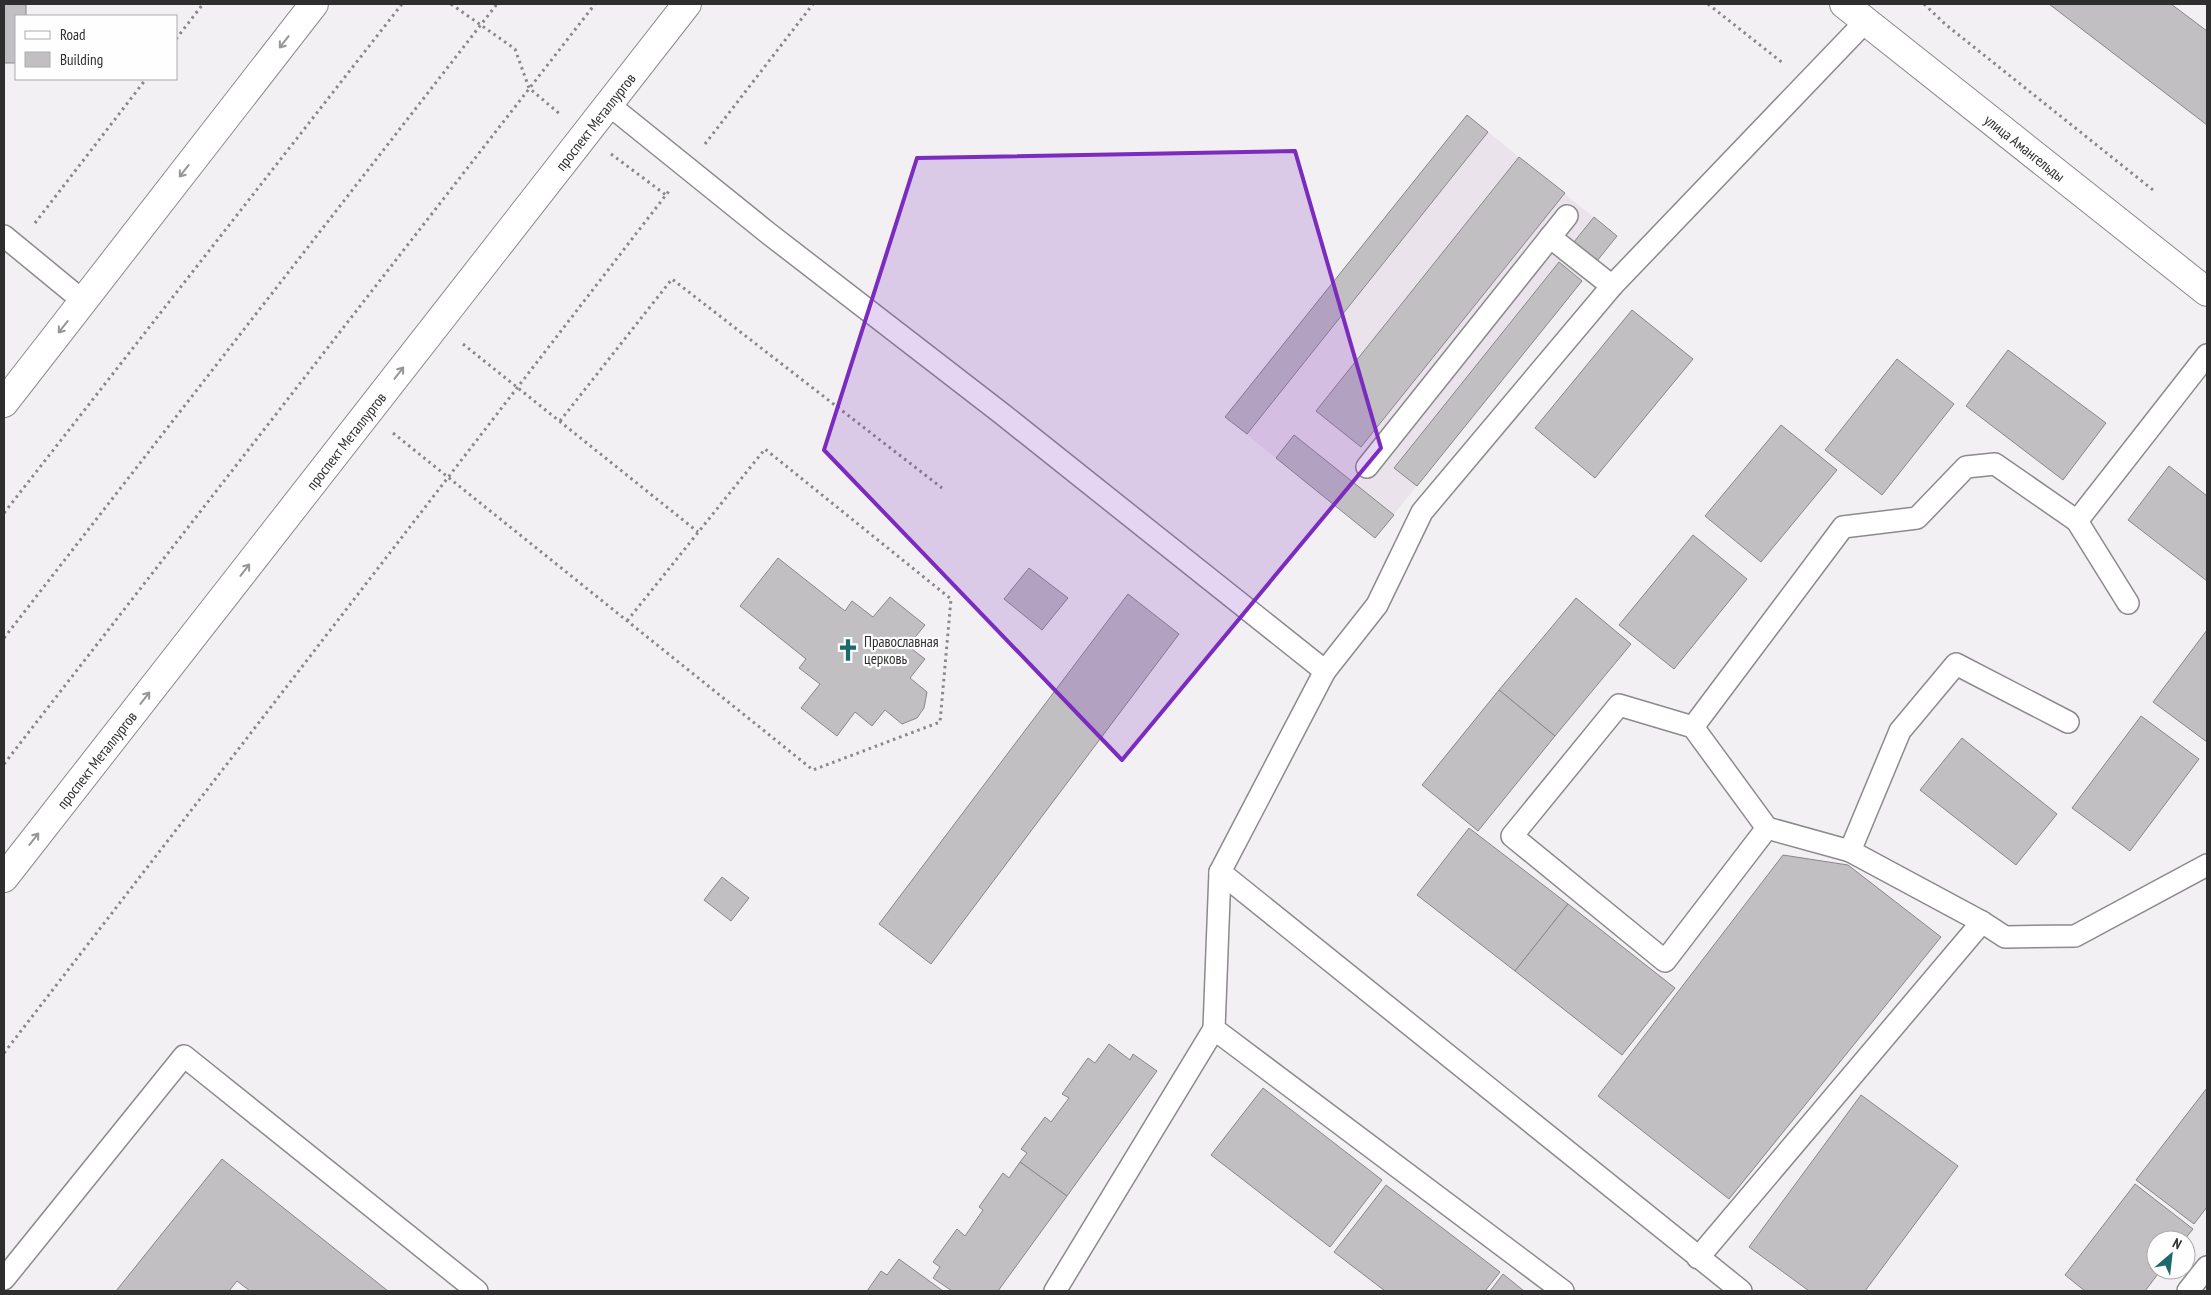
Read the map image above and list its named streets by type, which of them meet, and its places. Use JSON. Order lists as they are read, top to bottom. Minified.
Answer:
{"streets":{"main road":["проспект Металлургов","улица Амангельды"]},"one_way":["проспект Металлургов"],"places":{"church":["Православная церковь"]},"legend":["Road","Building"],"north":"top right"}
